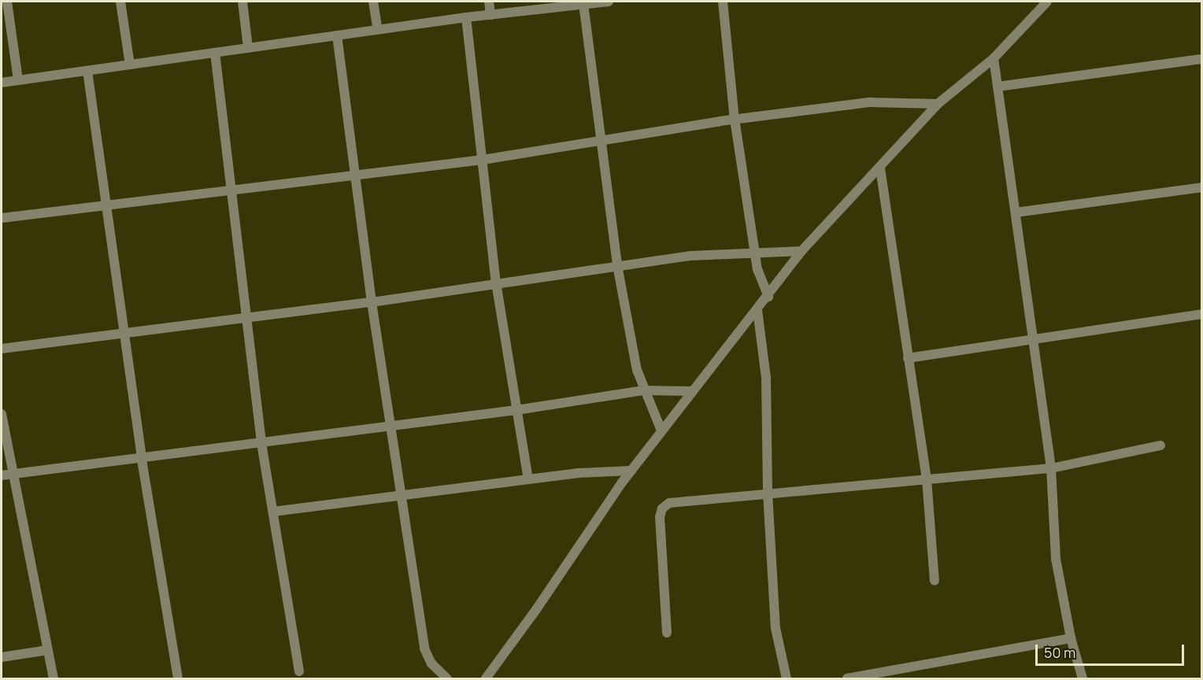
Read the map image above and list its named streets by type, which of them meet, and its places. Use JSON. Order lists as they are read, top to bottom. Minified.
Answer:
{"scale_bar":"50 m"}
